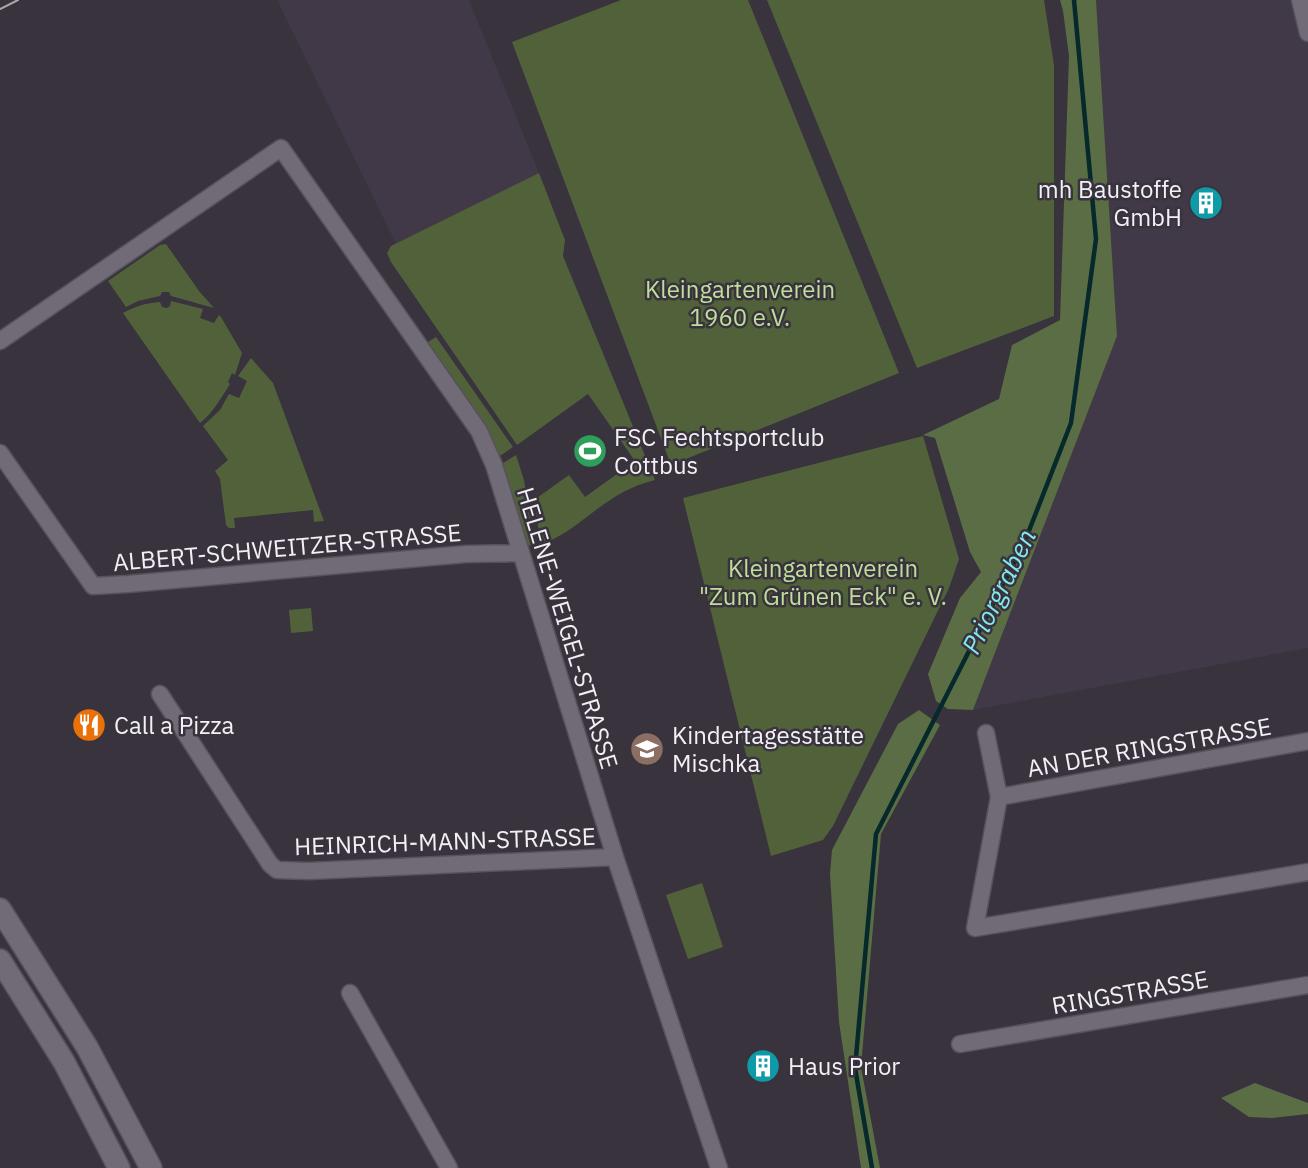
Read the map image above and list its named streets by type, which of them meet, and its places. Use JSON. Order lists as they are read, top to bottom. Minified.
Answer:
{"streets":{"street":["ALBERT-SCHWEITZER-STRASSE","HELENE-WEIGEL-STRASSE","AN DER RINGSTRASSE","HEINRICH-MANN-STRASSE","RINGSTRASSE"]},"crossings":[["ALBERT-SCHWEITZER-STRASSE","HELENE-WEIGEL-STRASSE"],["HELENE-WEIGEL-STRASSE","HEINRICH-MANN-STRASSE"]],"water":["Priorgraben"],"parks":["Kleingartenverein 1960 e.V.","Kleingartenverein \"Zum Grünen Eck\" e. V."],"places":{"building":["mh Baustoffe GmbH","Haus Prior"],"sports":["FSC Fechtsportclub Cottbus"],"restaurant":["Call a Pizza"],"school or university":["Kindertagesstätte Mischka"]}}
